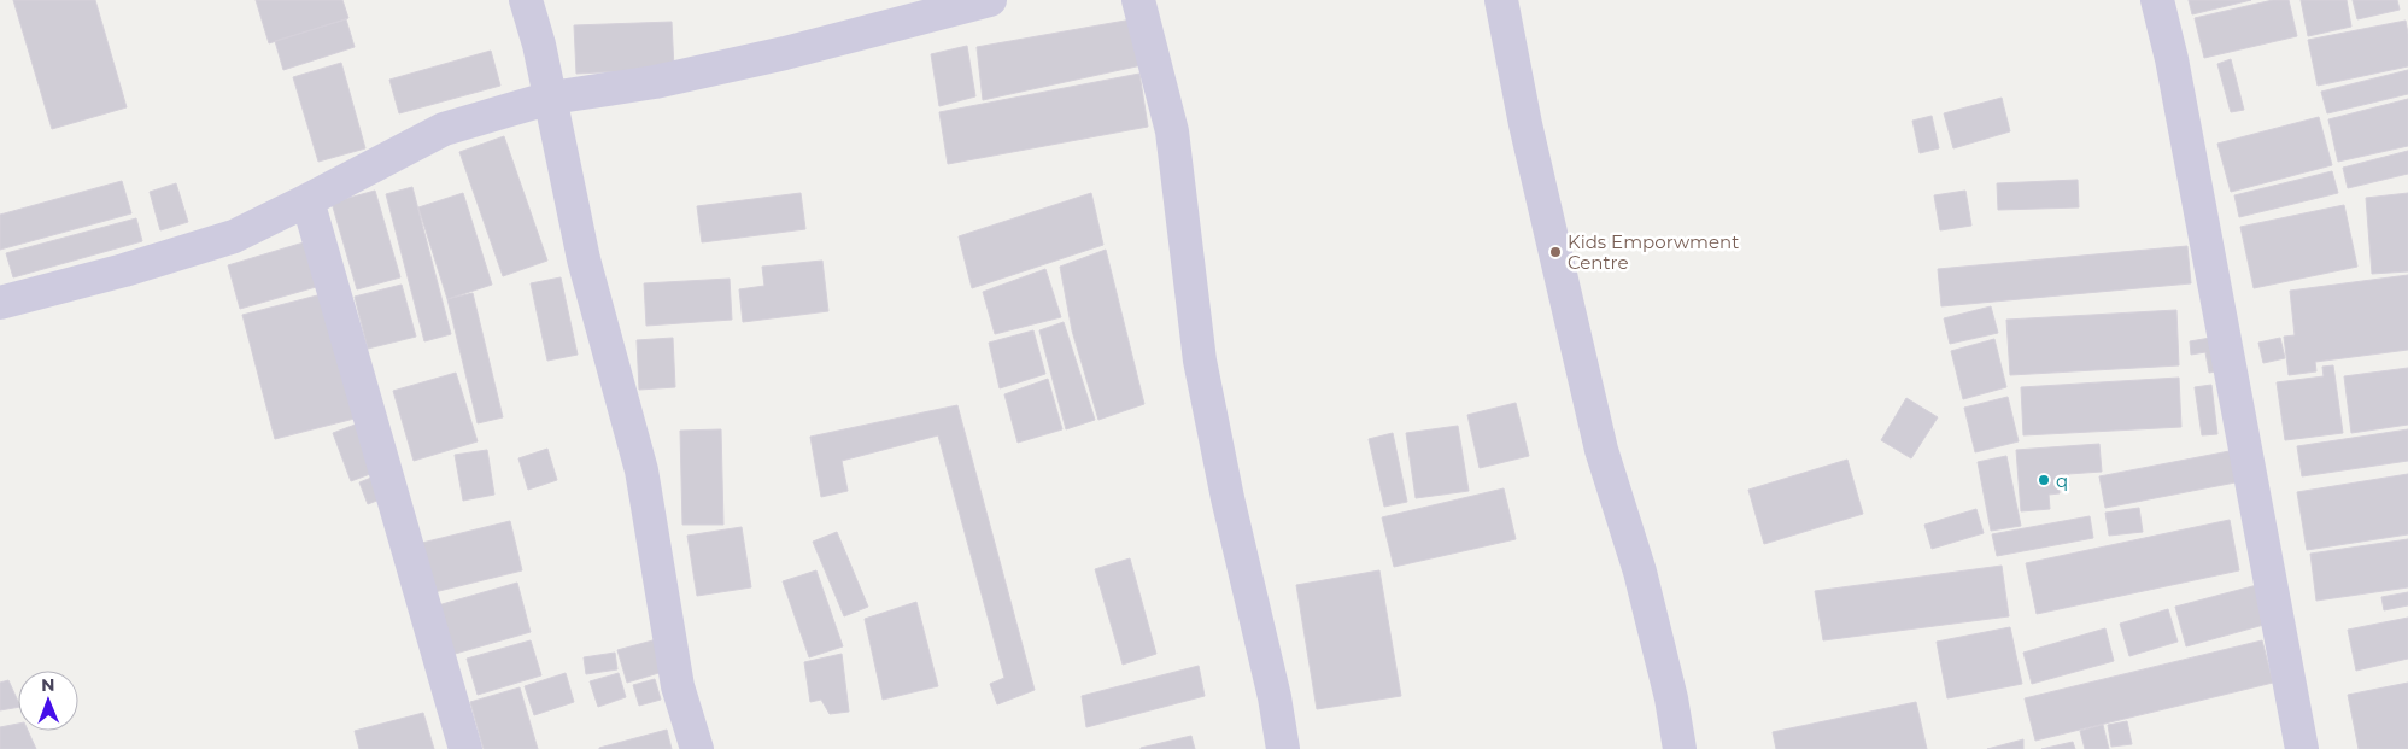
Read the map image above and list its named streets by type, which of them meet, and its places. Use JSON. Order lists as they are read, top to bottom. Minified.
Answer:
{"places":["Kids Emporwment Centre","q"],"north":"top"}
